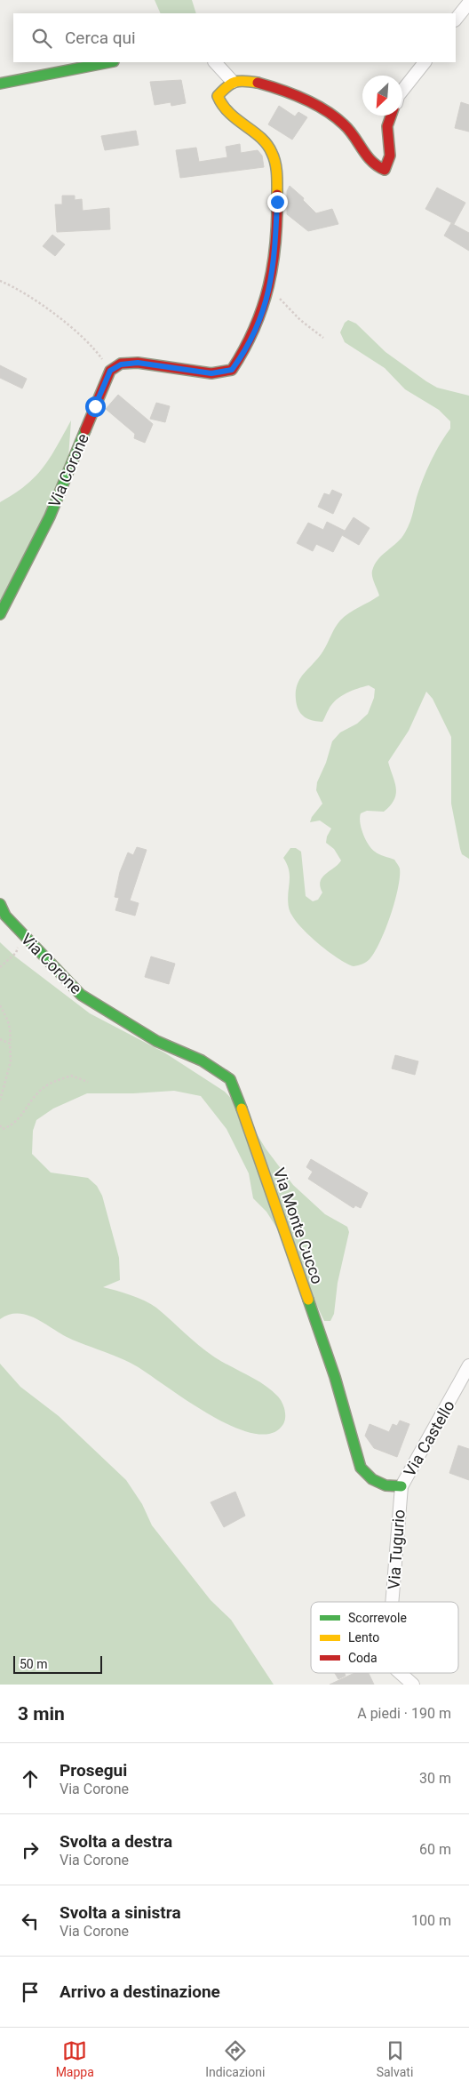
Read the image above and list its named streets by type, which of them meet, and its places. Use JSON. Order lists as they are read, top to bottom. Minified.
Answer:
{"streets":{"street":["Via Corone","Via Monte Cucco","Via Castello","Via Tugurio"]},"crossings":[["Via Corone","Via Monte Cucco"],["Via Monte Cucco","Via Castello"],["Via Monte Cucco","Via Tugurio"],["Via Castello","Via Tugurio"]],"legend":["Scorrevole","Lento","Coda"],"scale_bar":"50 m","north":"bottom left","page":{"search":"Cerca qui","scale":"50 m","heading":["3 min","A piedi · 190 m"],"list":[["Prosegui","Via Corone","30 m"],["Svolta a destra","Via Corone","60 m"],["Svolta a sinistra","Via Corone","100 m"],"Arrivo a destinazione"],"nav":["Mappa","Indicazioni","Salvati"]}}
